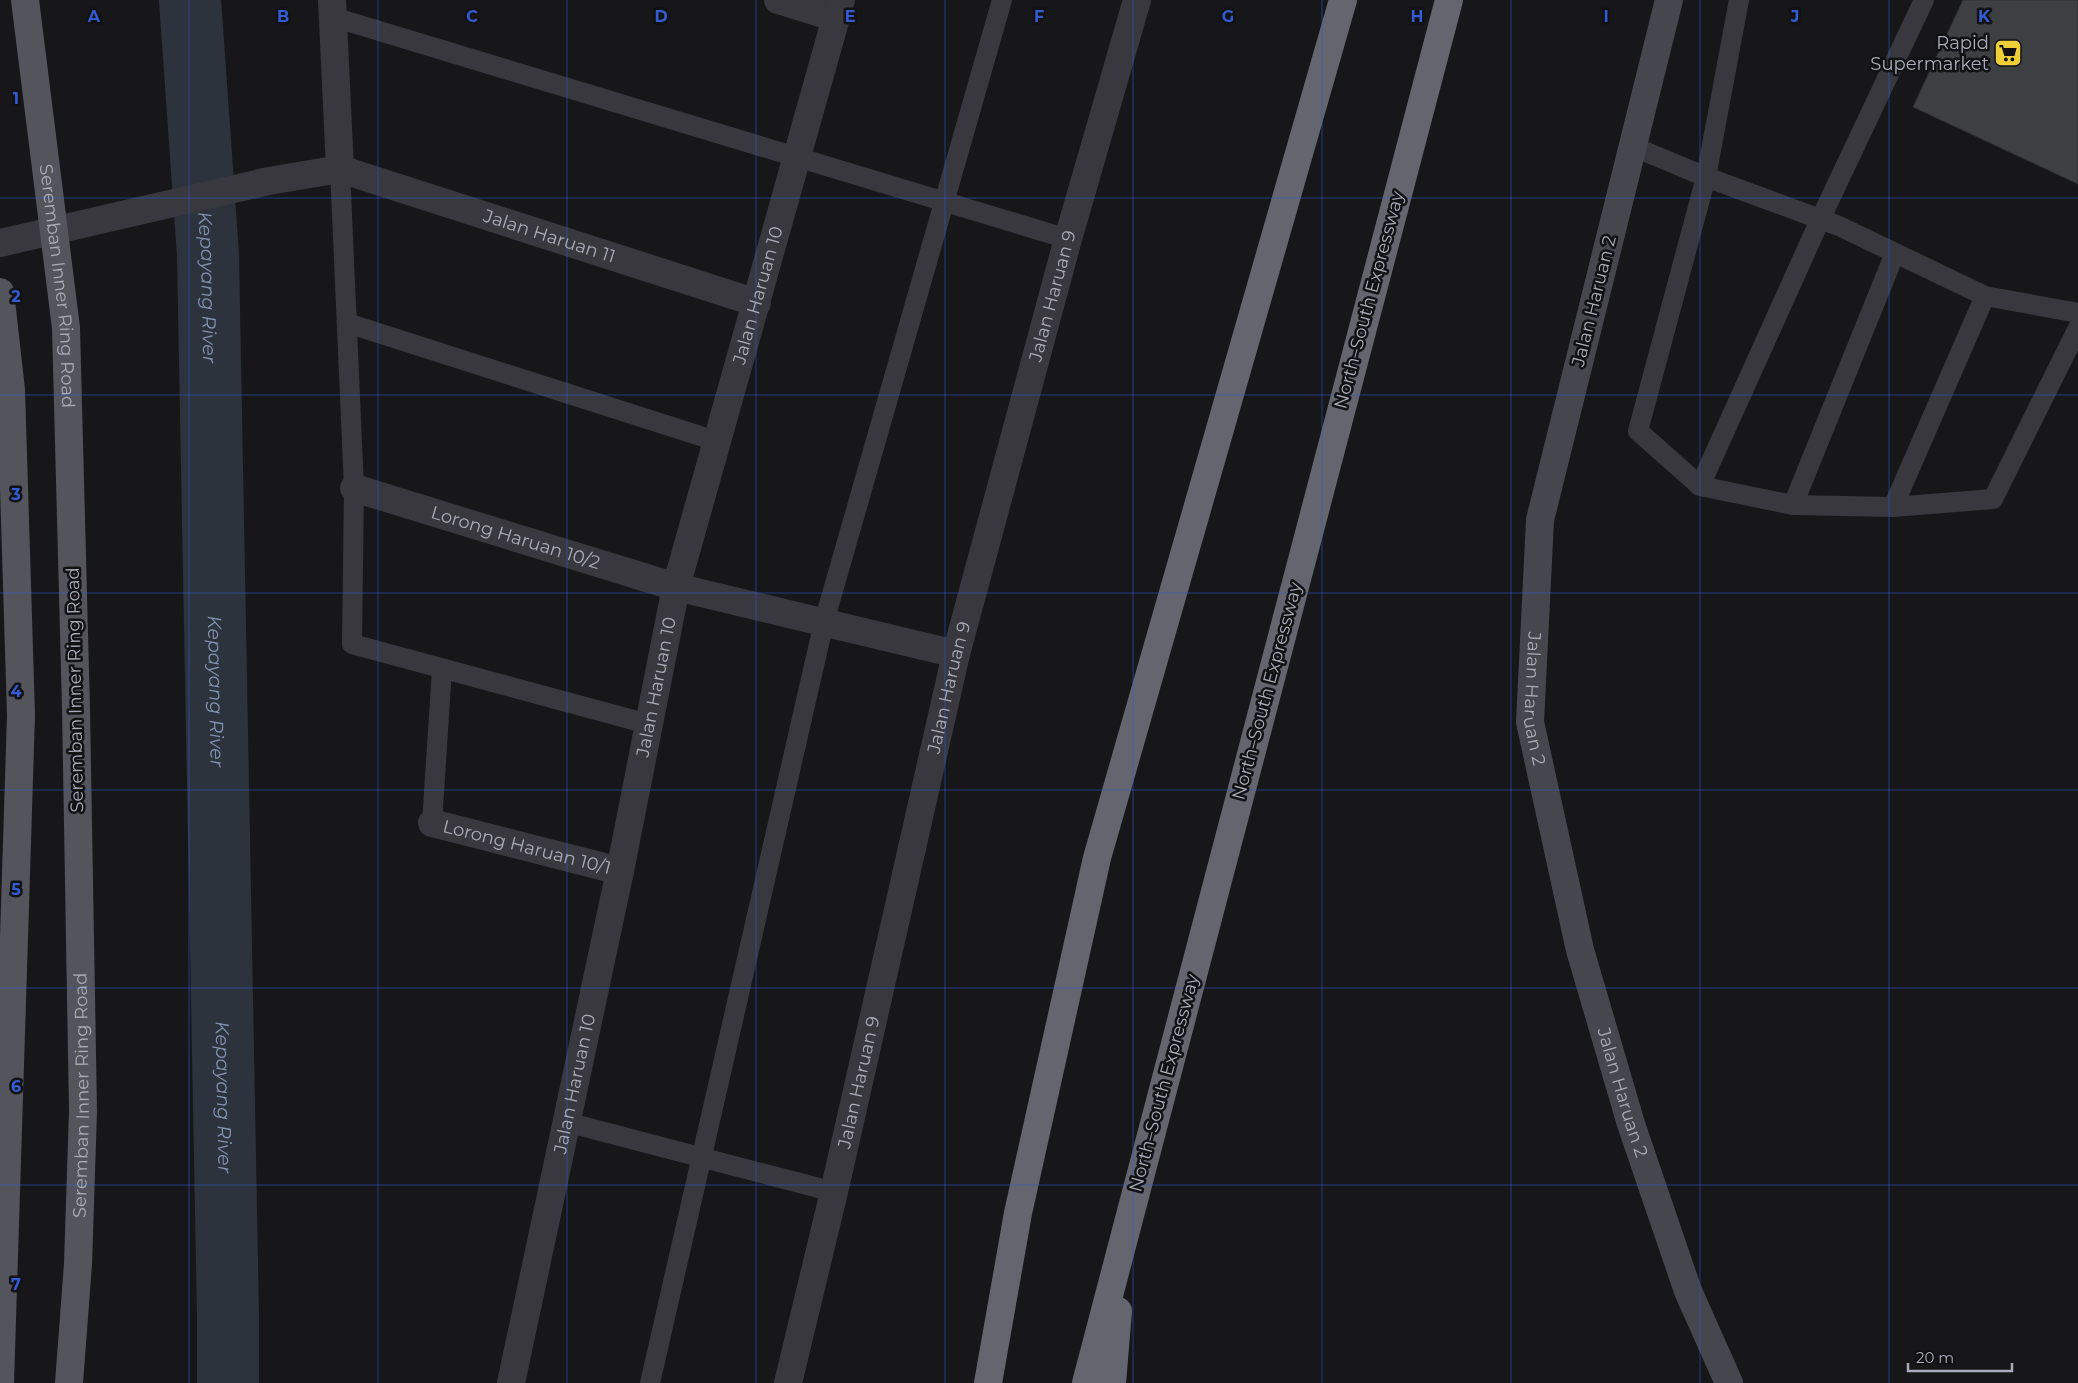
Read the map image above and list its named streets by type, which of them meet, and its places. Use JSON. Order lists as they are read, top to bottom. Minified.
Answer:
{"streets":{"highway":["North–South Expressway"],"main road":["Seremban Inner Ring Road","Jalan Haruan 2"],"street":["Jalan Haruan 11","Jalan Haruan 10","Jalan Haruan 9","Lorong Haruan 10/2","Lorong Haruan 10/1"]},"crossings":[["Jalan Haruan 11","Jalan Haruan 10"],["Jalan Haruan 10","Lorong Haruan 10/2"],["Jalan Haruan 10","Lorong Haruan 10/1"],["Jalan Haruan 9","Lorong Haruan 10/2"]],"water":["Kepayang River"],"places":{"supermarket":["Rapid Supermarket"]},"scale_bar":"20 m","grid":{"columns":["A","B","C","D","E","F","G","H","I","J","K"],"rows":["1","2","3","4","5","6","7"]}}
